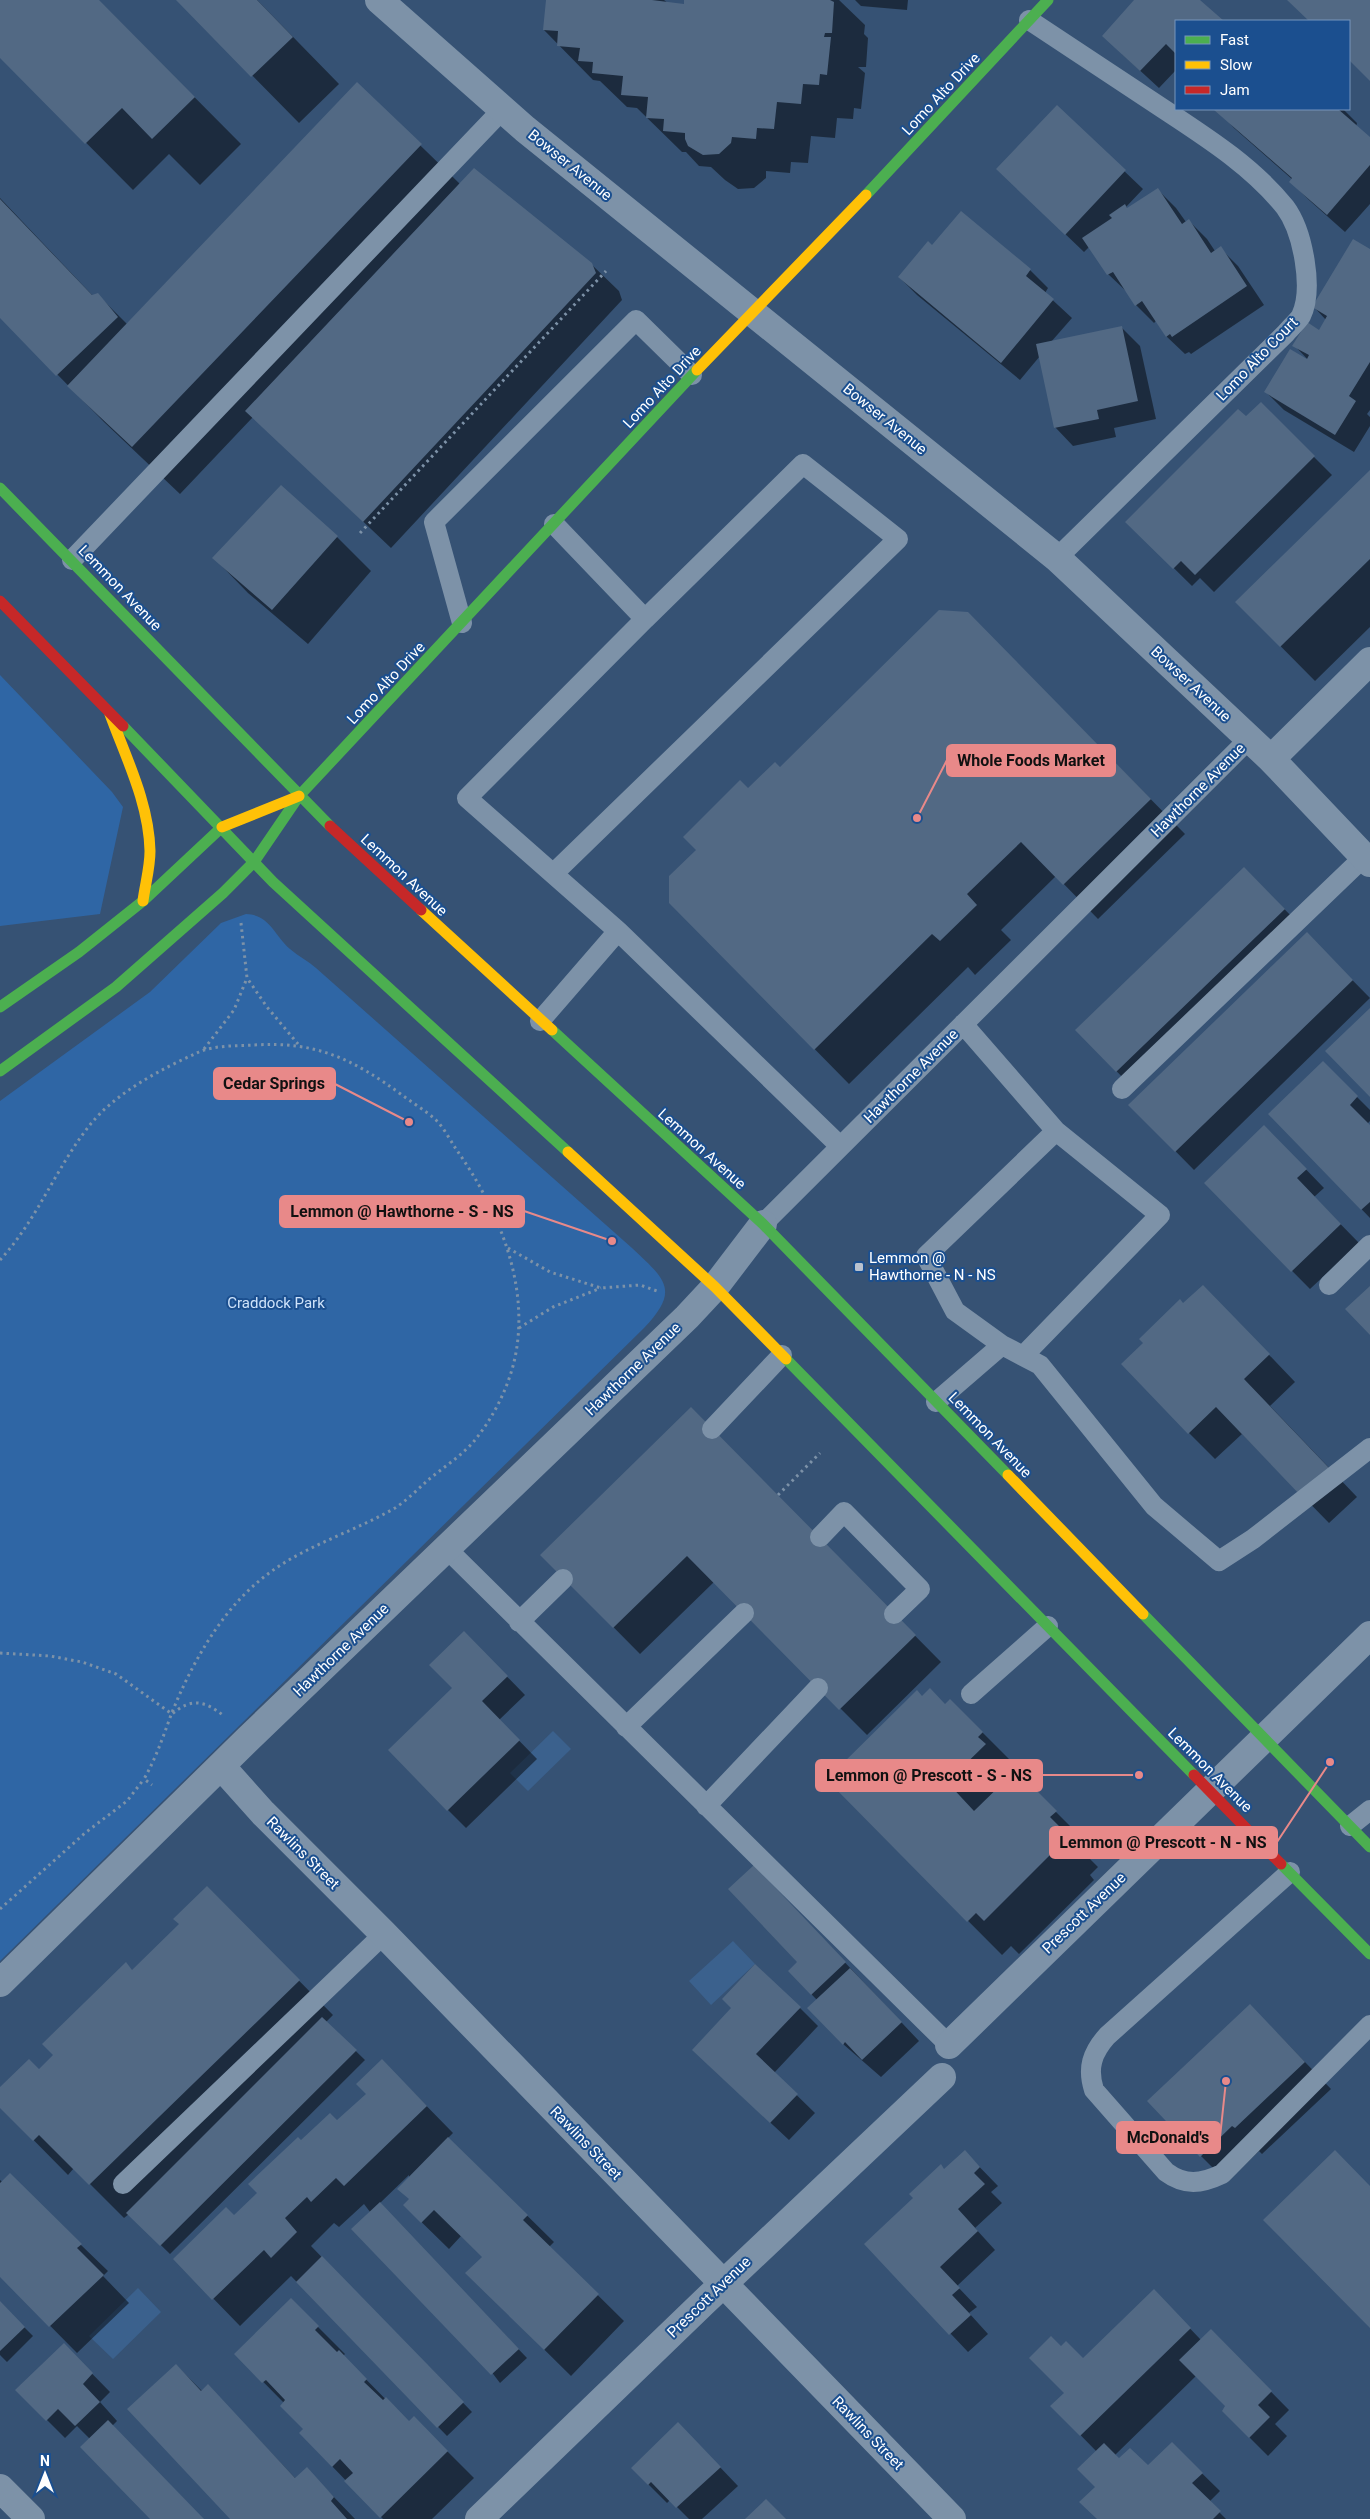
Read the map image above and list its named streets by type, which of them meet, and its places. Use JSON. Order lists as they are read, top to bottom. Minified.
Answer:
{"streets":{"main road":["Lomo Alto Drive","Lemmon Avenue"],"street":["Bowser Avenue","Hawthorne Avenue","Rawlins Street","Prescott Avenue"],"lane":["Lomo Alto Court"]},"crossings":[["Lomo Alto Drive","Bowser Avenue"],["Lomo Alto Drive","Lomo Alto Court"],["Lomo Alto Drive","Lemmon Avenue"],["Bowser Avenue","Lomo Alto Court"],["Bowser Avenue","Hawthorne Avenue"],["Lemmon Avenue","Hawthorne Avenue"],["Lemmon Avenue","Prescott Avenue"],["Hawthorne Avenue","Rawlins Street"],["Rawlins Street","Prescott Avenue"]],"parks":["Craddock Park"],"places":{"other":["Whole Foods Market","Cedar Springs","Lemmon @ Hawthorne - S - NS","Lemmon @ Prescott - N - NS","Lemmon @ Prescott - S - NS","McDonald's"],"transit":["Lemmon @ Hawthorne - N - NS"]},"legend":["Fast","Slow","Jam"],"north":"top"}
